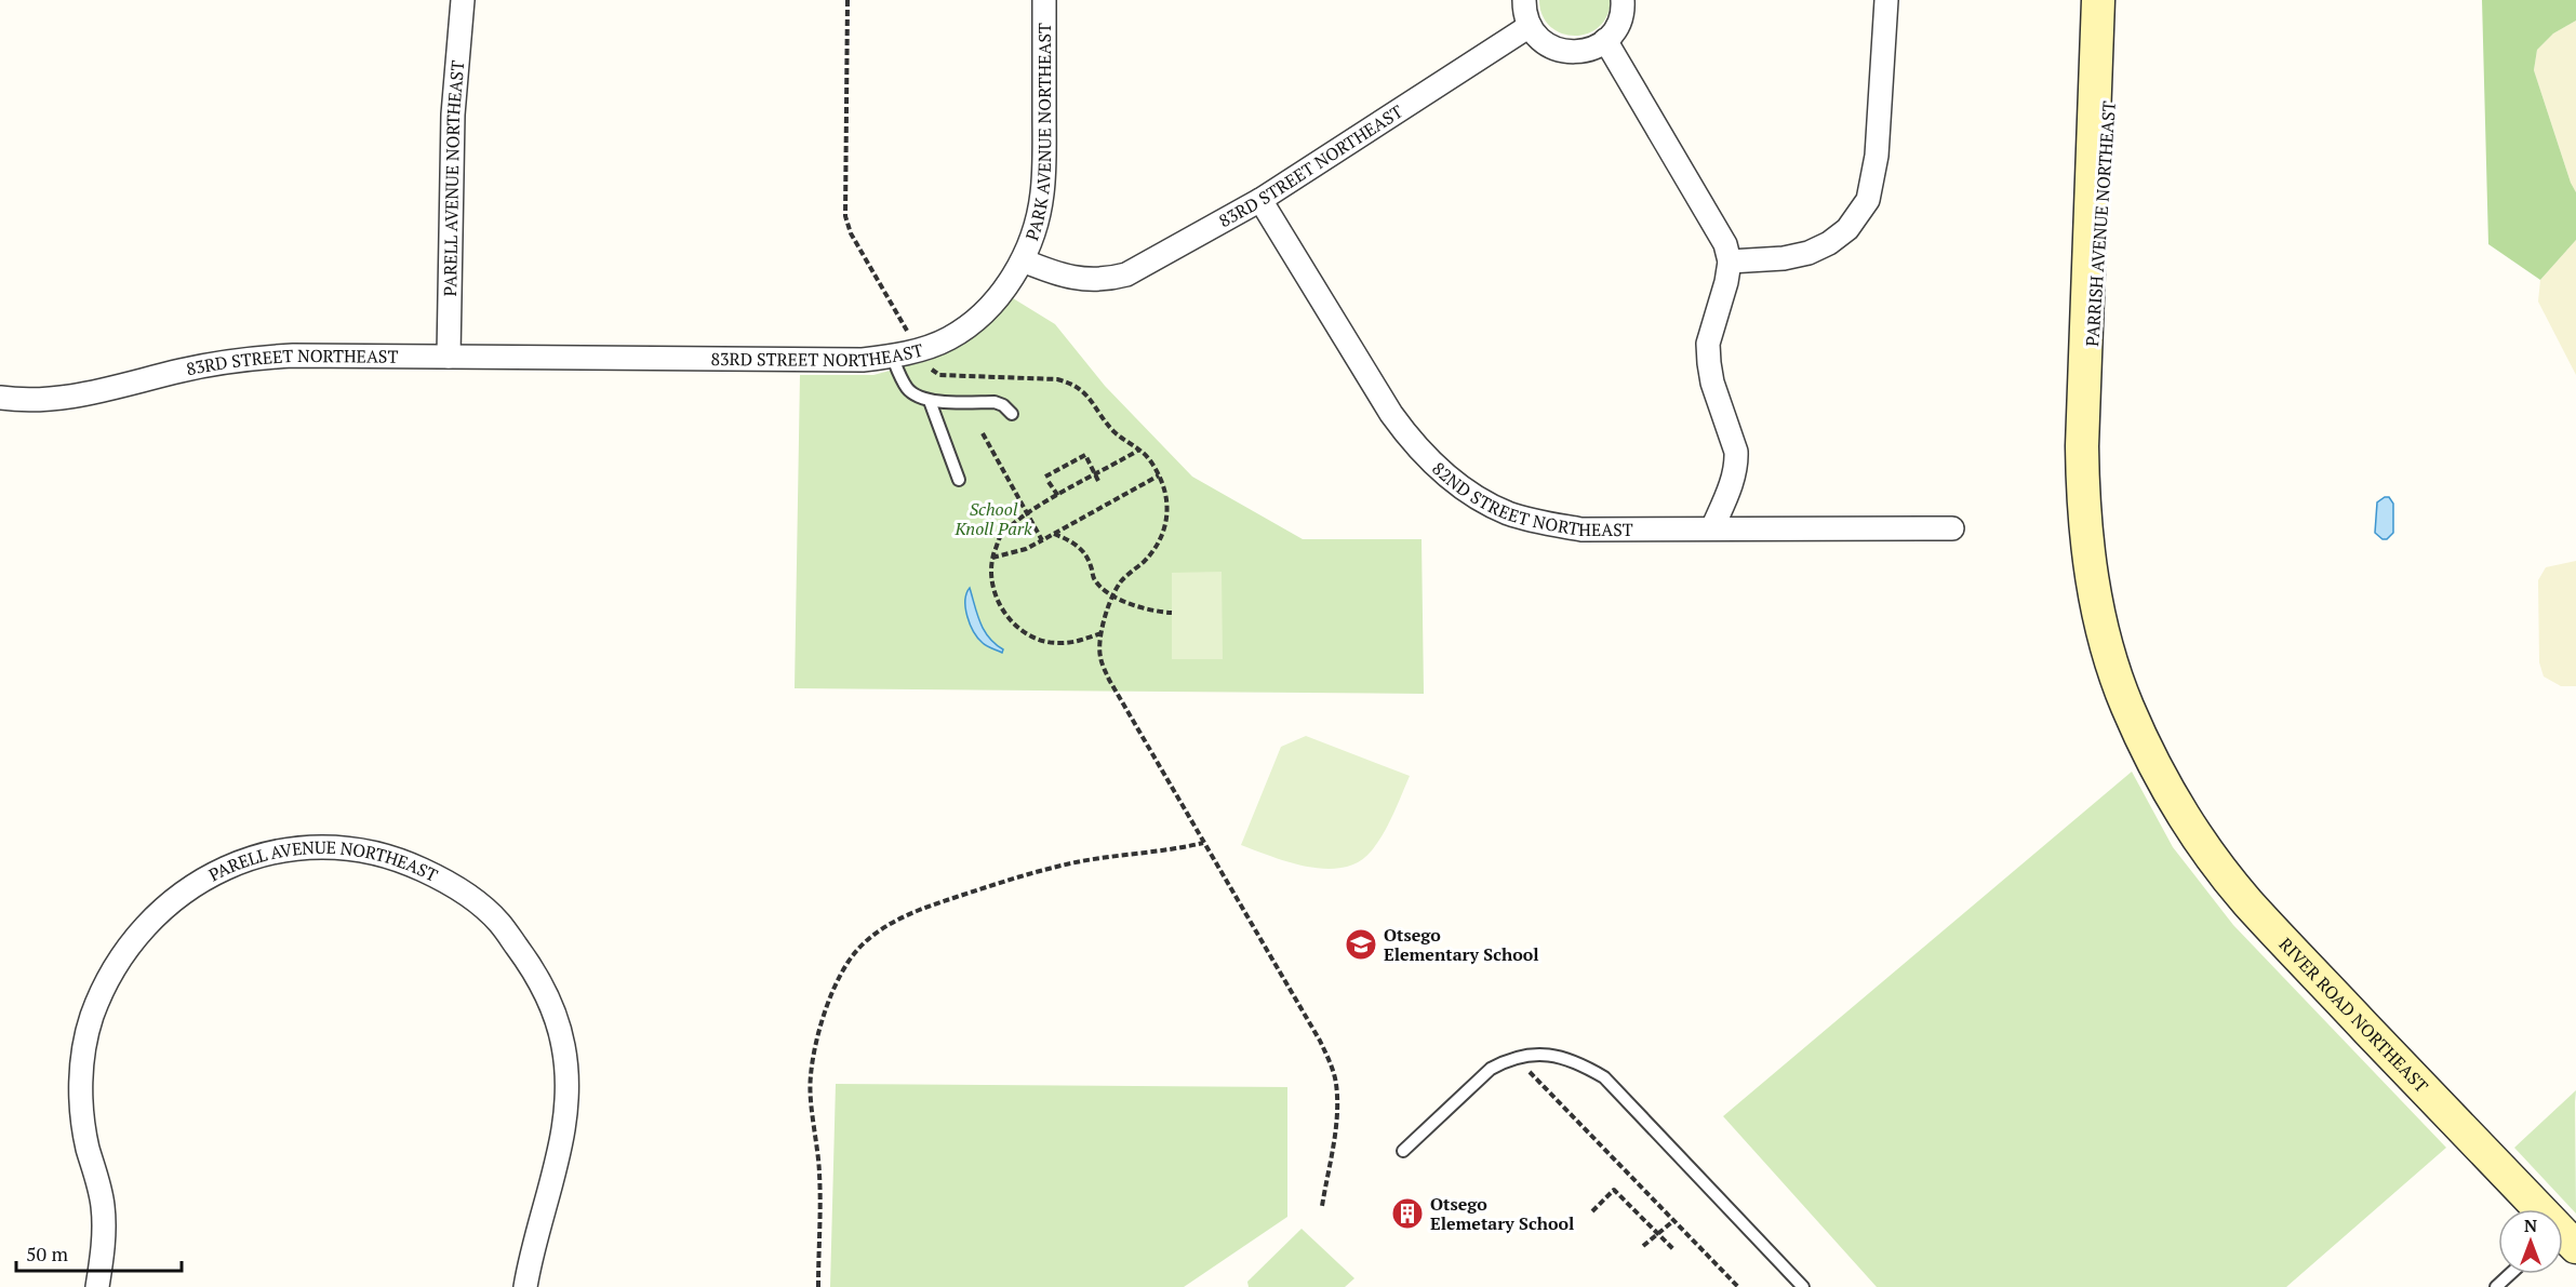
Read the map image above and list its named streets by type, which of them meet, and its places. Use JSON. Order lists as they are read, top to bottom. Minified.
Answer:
{"streets":{"main road":["PARRISH AVENUE NORTHEAST","RIVER ROAD NORTHEAST"],"street":["PARK AVENUE NORTHEAST","83RD STREET NORTHEAST","PARELL AVENUE NORTHEAST","82ND STREET NORTHEAST"]},"crossings":[["PARK AVENUE NORTHEAST","83RD STREET NORTHEAST"],["83RD STREET NORTHEAST","PARELL AVENUE NORTHEAST"],["83RD STREET NORTHEAST","82ND STREET NORTHEAST"],["PARRISH AVENUE NORTHEAST","RIVER ROAD NORTHEAST"]],"parks":["School Knoll Park"],"places":{"school or university":["Otsego Elementary School"],"building":["Otsego Elemetary School"]},"scale_bar":"50 m","north":"top"}
